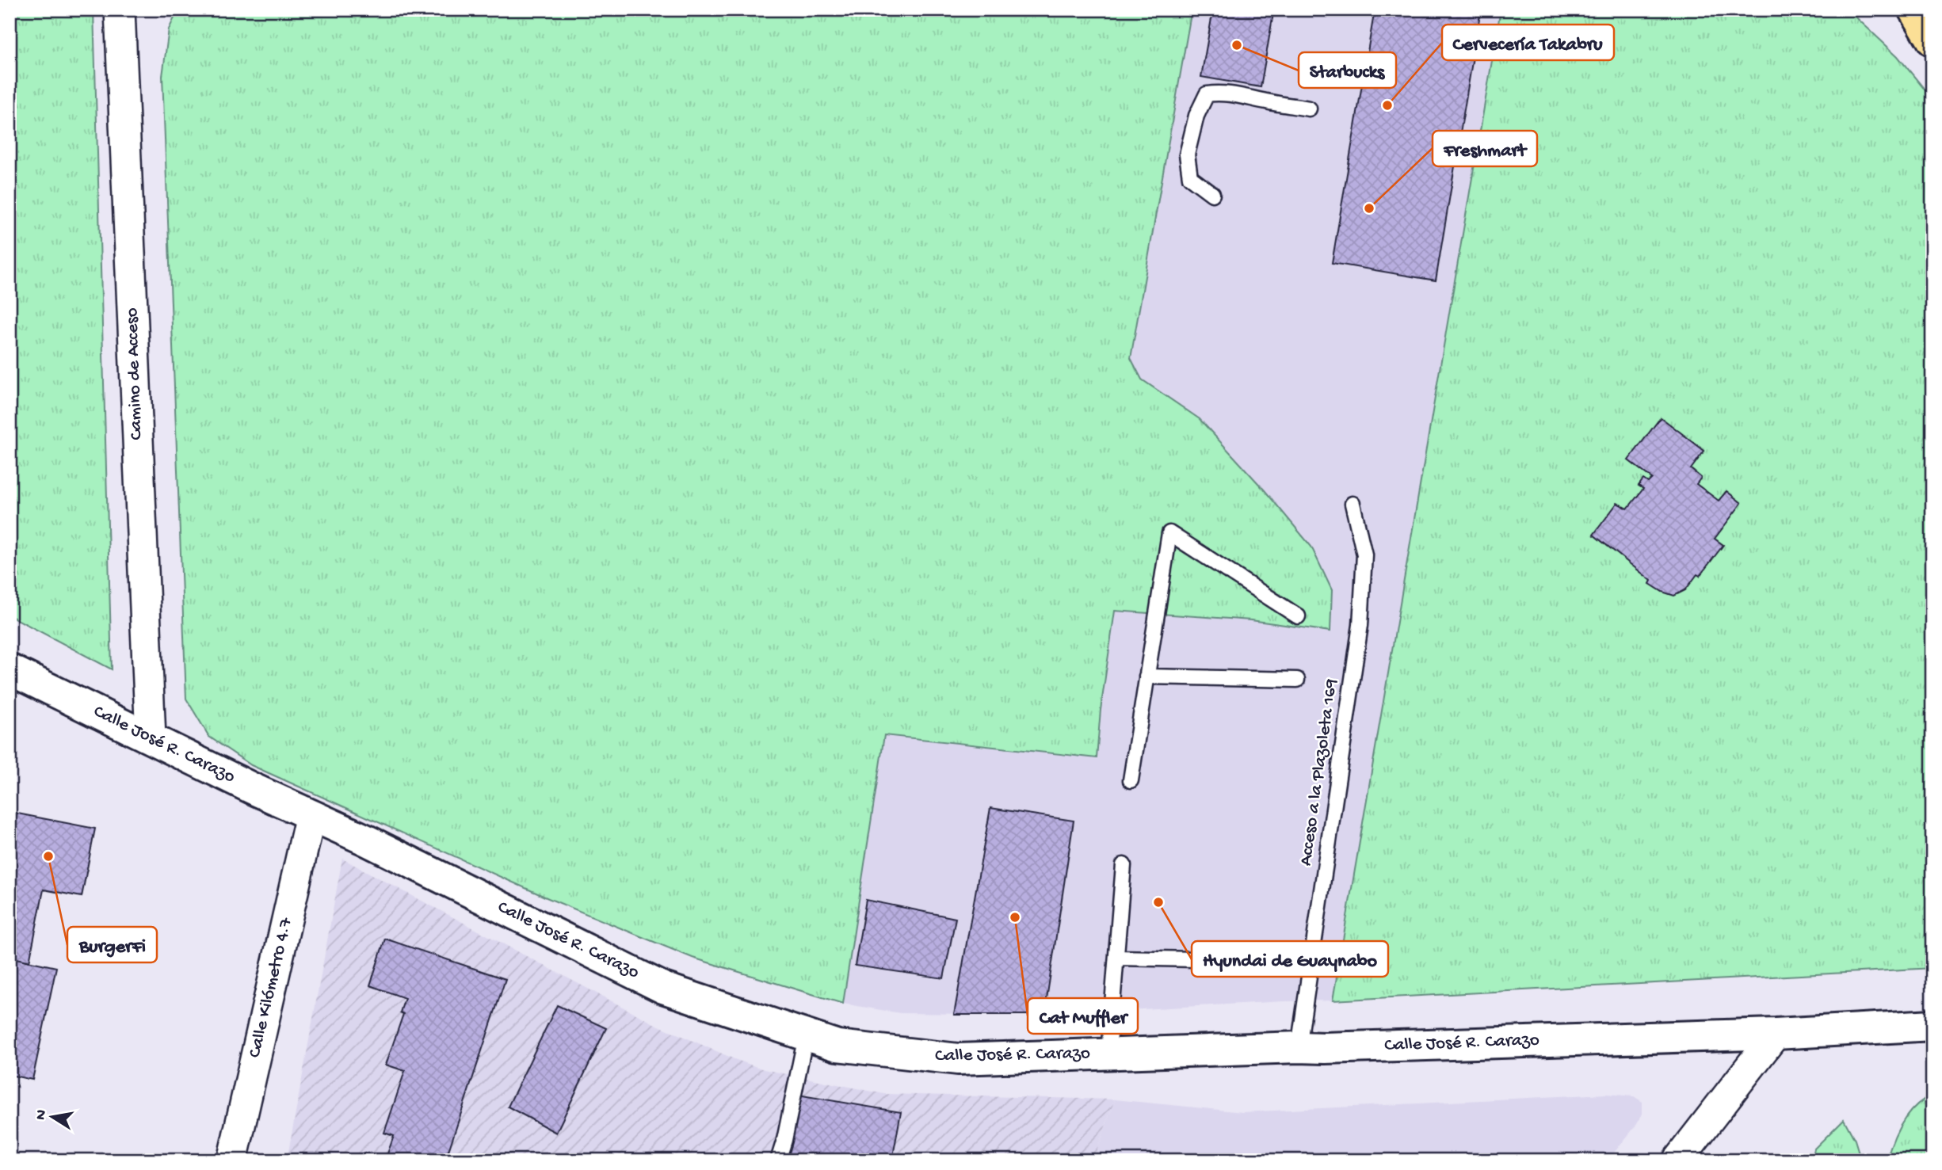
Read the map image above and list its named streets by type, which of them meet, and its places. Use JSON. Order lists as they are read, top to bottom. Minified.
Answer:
{"streets":{"street":["Camino de Acceso","Calle José R. Carazo","Calle Kilómetro 4.7"],"lane":["Acceso a la Plazoleta 169"]},"crossings":[["Camino de Acceso","Calle José R. Carazo"],["Calle José R. Carazo","Acceso a la Plazoleta 169"],["Calle José R. Carazo","Calle Kilómetro 4.7"]],"places":["Starbucks","Cervecería Takabru","Freshmart","BurgerFi","Hyundai de Guaynabo","Cat Muffler"],"north":"left"}
